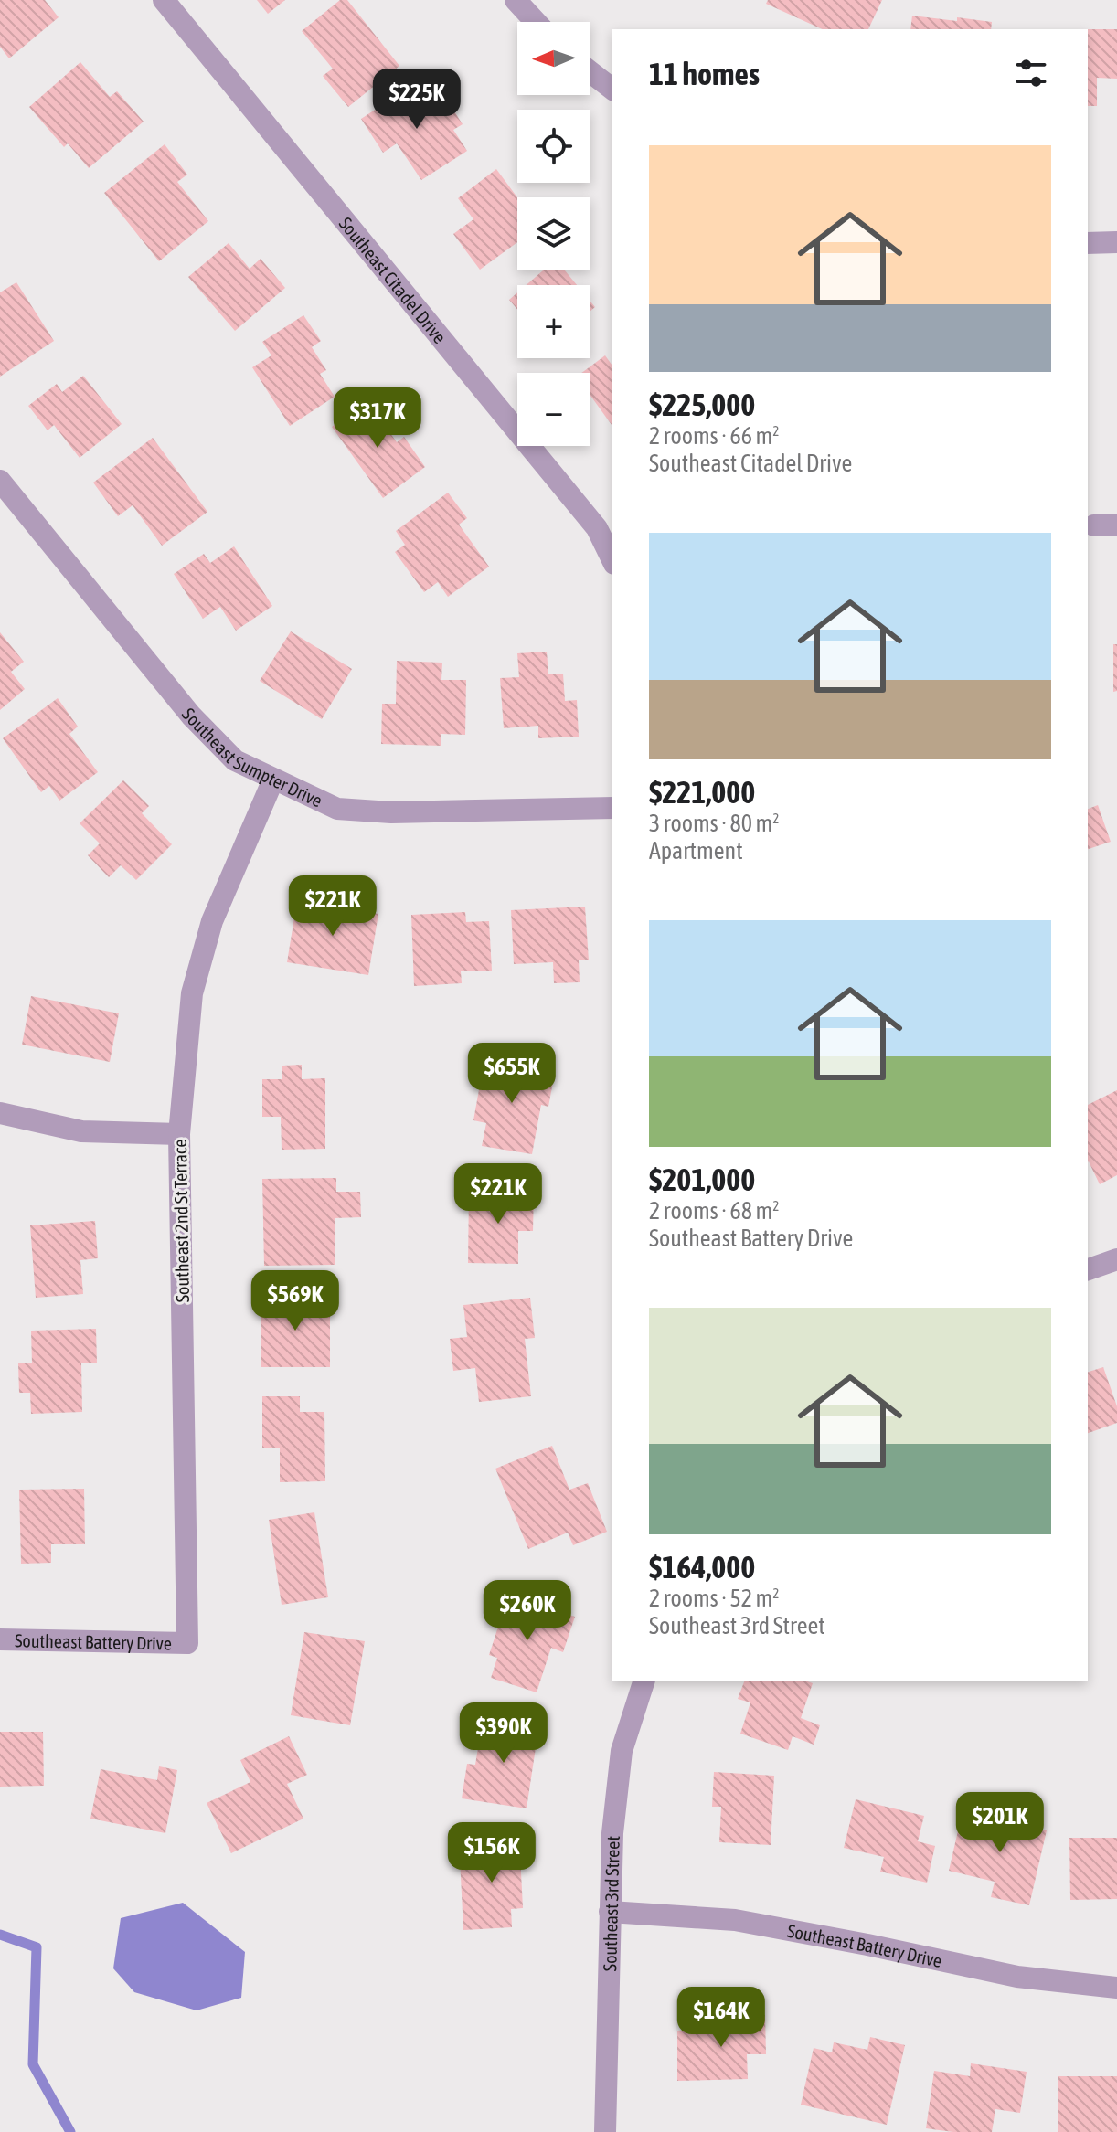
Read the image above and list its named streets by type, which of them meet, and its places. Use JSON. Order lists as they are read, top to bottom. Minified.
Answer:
{"streets":{"street":["Southeast Citadel Drive","Southeast Sumpter Drive","Southeast 2nd St Terrace","Southeast Battery Drive","Southeast 3rd Street"]},"crossings":[["Southeast Sumpter Drive","Southeast 2nd St Terrace"],["Southeast 2nd St Terrace","Southeast Battery Drive"],["Southeast Battery Drive","Southeast 3rd Street"]],"north":"left","page":{"map_buttons":["+","−"],"heading":"11 homes","price":["$225K","$317K","$221K","$655K","$221K","$569K","$260K","$390K","$201K","$156K","$164K"],"list":[{"name":"$225,000","note":"2 rooms · 66 m² · Southeast Citadel Drive"},{"name":"$221,000","note":"3 rooms · 80 m² · Apartment"},{"name":"$201,000","note":"2 rooms · 68 m² · Southeast Battery Drive"},{"name":"$164,000","note":"2 rooms · 52 m² · Southeast 3rd Street"}]}}
